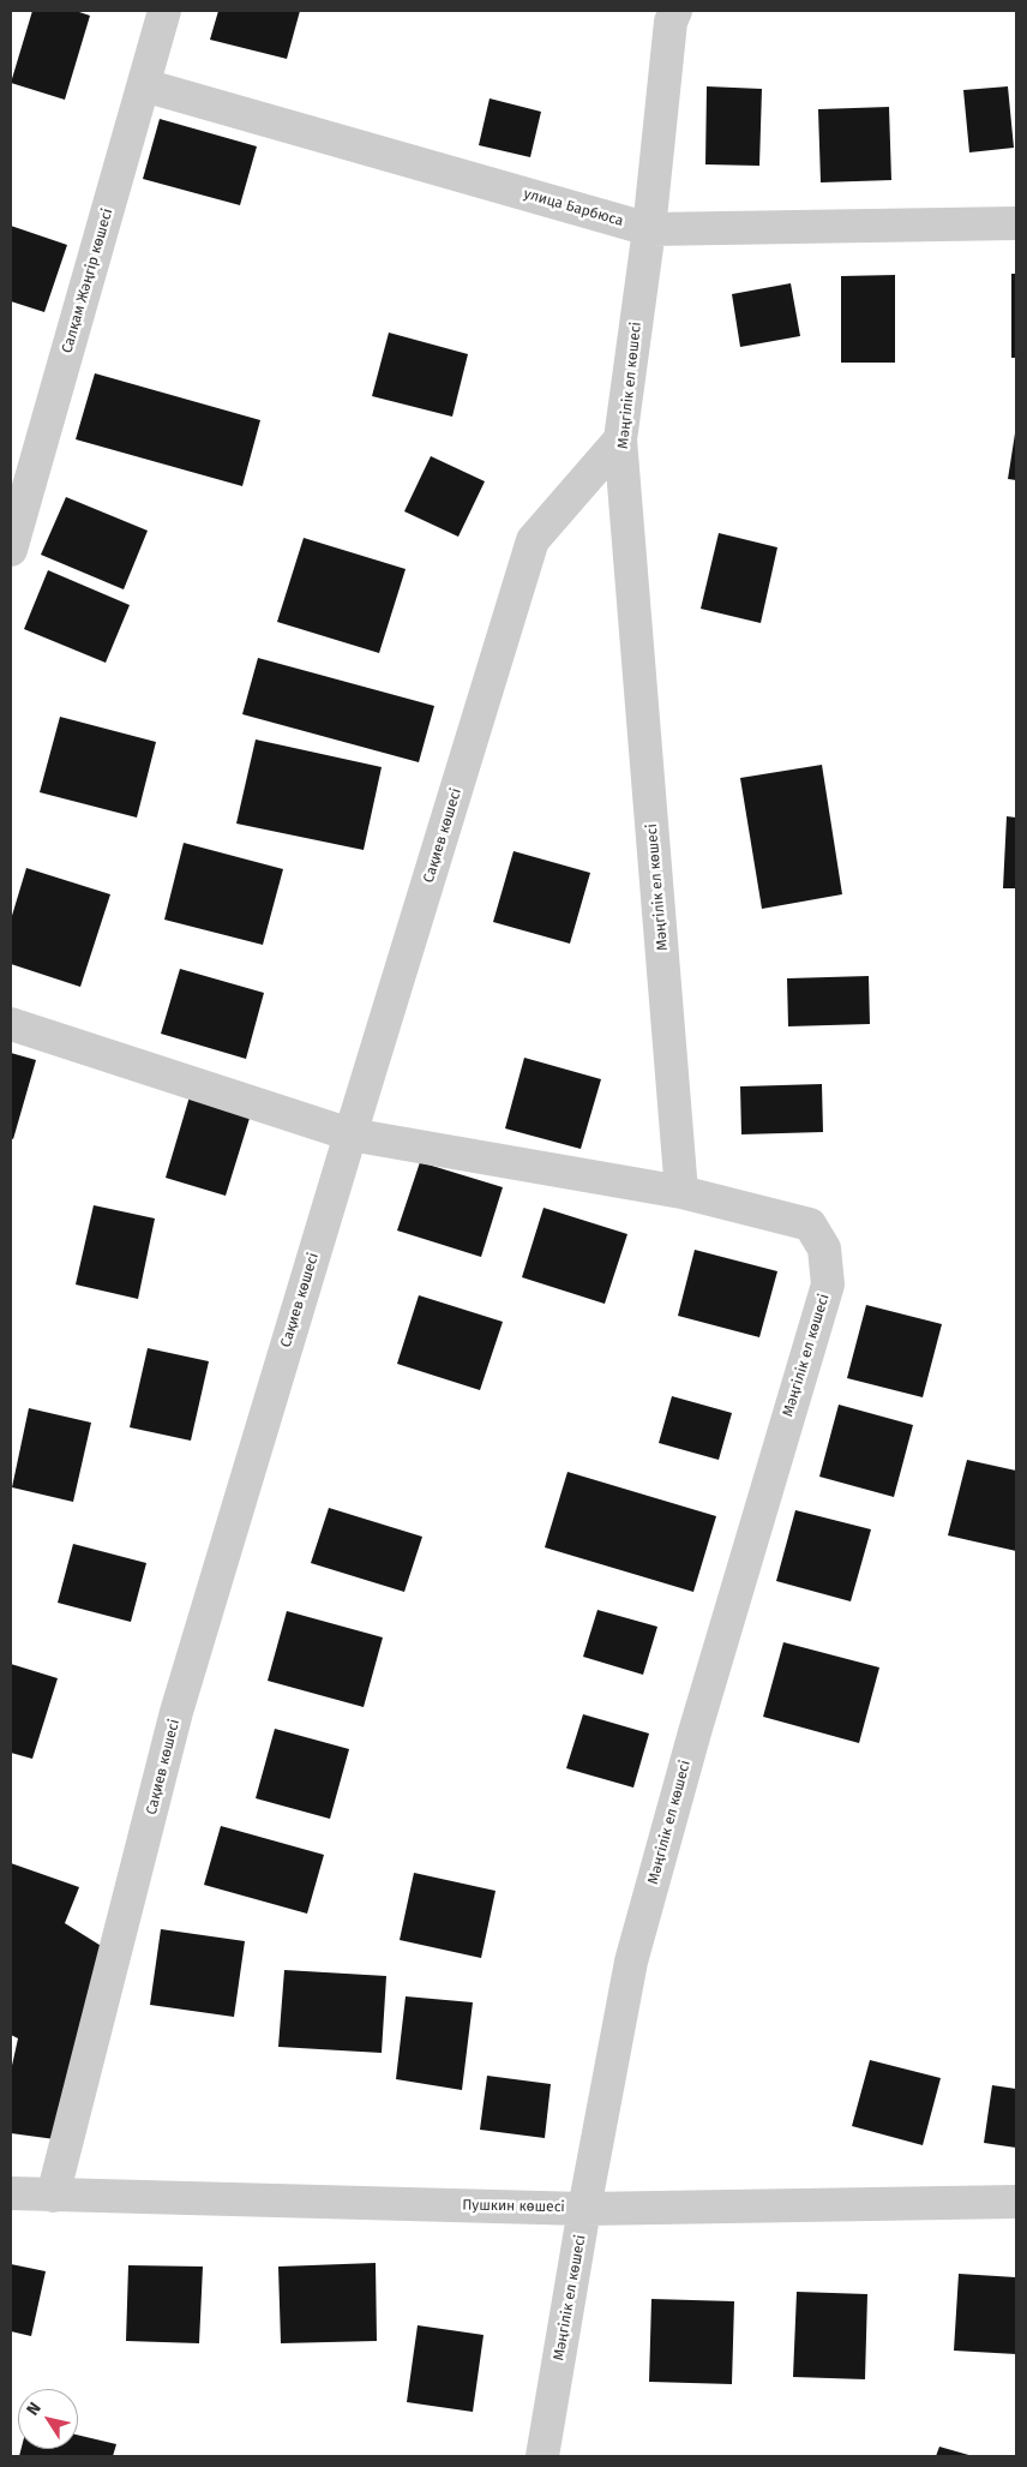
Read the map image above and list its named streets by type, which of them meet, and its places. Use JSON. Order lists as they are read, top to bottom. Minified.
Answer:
{"streets":{"street":["улица Барбюса","Салқам Жәңгір көшесі","Мәңгілік ел көшесі","Сақиев көшесі","Пушкин көшесі"]},"crossings":[["улица Барбюса","Салқам Жәңгір көшесі"],["улица Барбюса","Мәңгілік ел көшесі"],["Мәңгілік ел көшесі","Сақиев көшесі"],["Мәңгілік ел көшесі","Пушкин көшесі"],["Сақиев көшесі","Пушкин көшесі"]],"north":"top left"}
